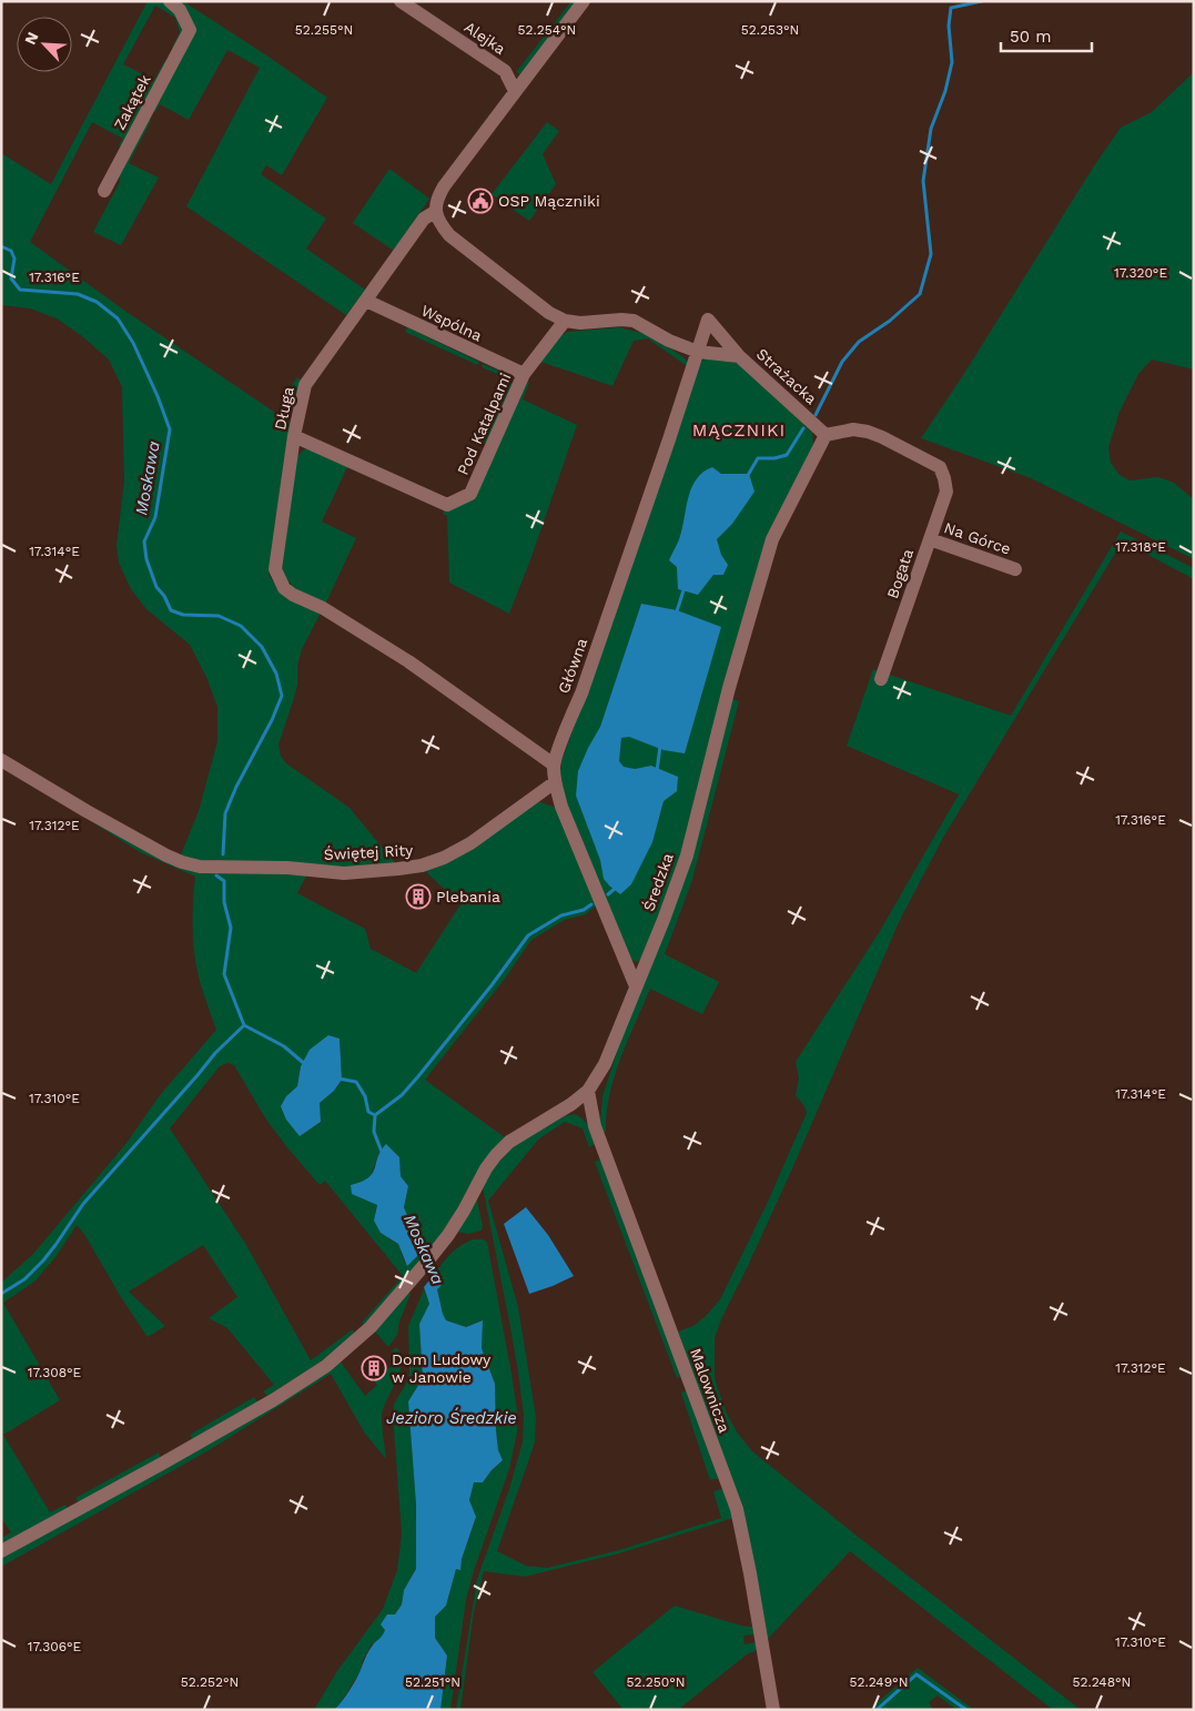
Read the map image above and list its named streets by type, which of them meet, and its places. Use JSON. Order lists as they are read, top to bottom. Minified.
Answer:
{"streets":{"street":["Alejka","Zakątek","Wspólna","Strażacka","Długa","Pod Katalpami","Na Górce","Bogata","Główna","Świętej Rity","Średzka","Malownicza"]},"crossings":[["Alejka","Długa"],["Wspólna","Długa"],["Wspólna","Pod Katalpami"],["Strażacka","Długa"],["Strażacka","Pod Katalpami"],["Strażacka","Bogata"],["Strażacka","Główna"],["Strażacka","Średzka"],["Długa","Pod Katalpami"],["Długa","Główna"],["Na Górce","Bogata"],["Bogata","Średzka"],["Główna","Świętej Rity"],["Główna","Średzka"],["Średzka","Malownicza"]],"districts":["MĄCZNIKI"],"water":["Moskawa","Jezioro Średzkie"],"places":{"public building":["OSP Mączniki"],"building":["Plebania","Dom Ludowy w Janowie"]},"scale_bar":"50 m","north":"top left","coordinates":["52.255°N","52.254°N","52.253°N","17.320°E","17.316°E","17.318°E","17.314°E","17.312°E","17.310°E","17.308°E","17.306°E","52.252°N","52.251°N","52.250°N","52.249°N","52.248°N"]}
